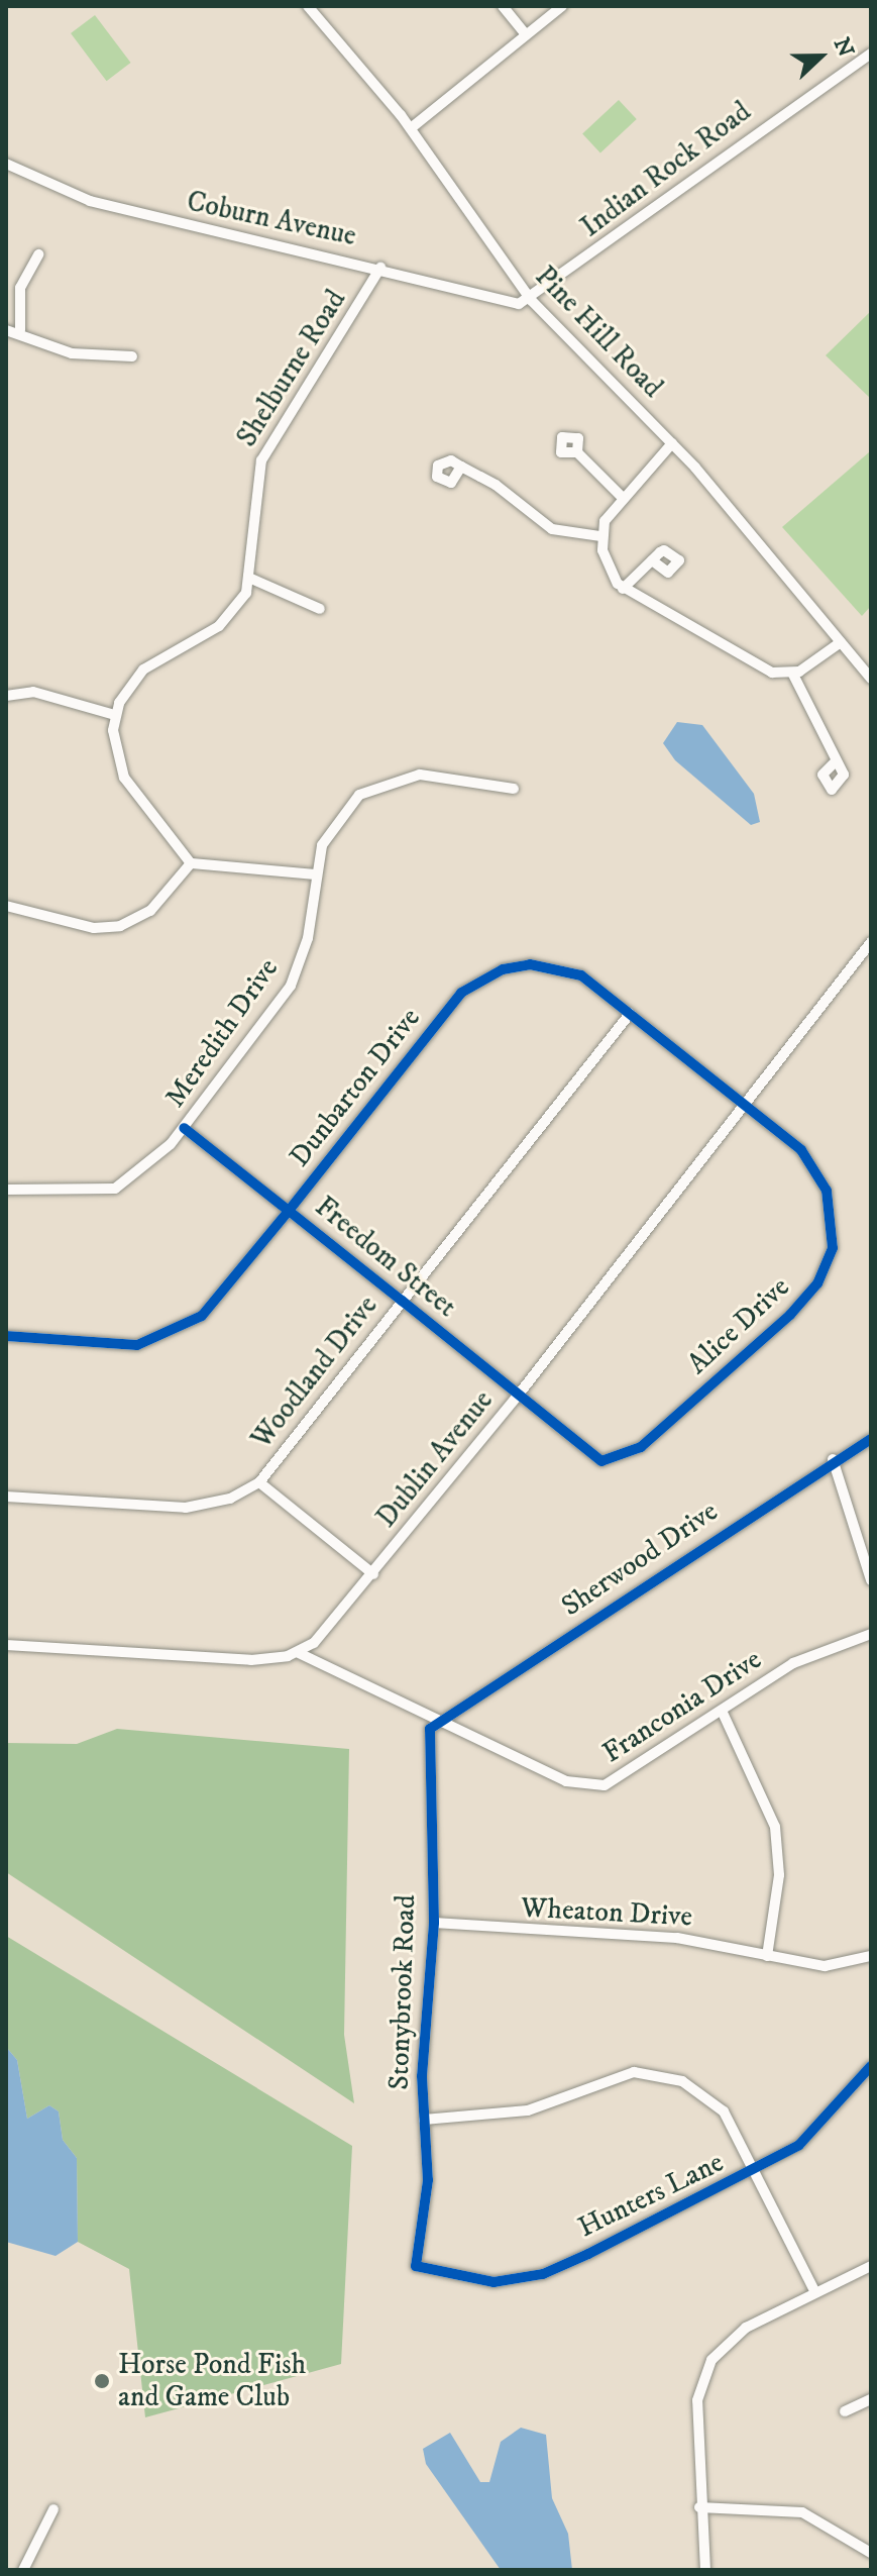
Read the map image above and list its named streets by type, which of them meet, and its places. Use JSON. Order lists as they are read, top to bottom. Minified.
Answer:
{"streets":{"street":["Indian Rock Road","Coburn Avenue","Pine Hill Road","Shelburne Road","Meredith Drive","Dunbarton Drive","Freedom Street","Alice Drive","Woodland Drive","Dublin Avenue","Sherwood Drive","Franconia Drive","Wheaton Drive","Stonybrook Road","Hunters Lane"]},"crossings":[["Indian Rock Road","Coburn Avenue"],["Indian Rock Road","Pine Hill Road"],["Coburn Avenue","Pine Hill Road"],["Coburn Avenue","Shelburne Road"],["Meredith Drive","Freedom Street"],["Dunbarton Drive","Freedom Street"],["Dunbarton Drive","Alice Drive"],["Dunbarton Drive","Woodland Drive"],["Dunbarton Drive","Dublin Avenue"],["Freedom Street","Alice Drive"],["Freedom Street","Woodland Drive"],["Freedom Street","Dublin Avenue"],["Alice Drive","Dublin Avenue"],["Dublin Avenue","Franconia Drive"],["Sherwood Drive","Franconia Drive"],["Sherwood Drive","Stonybrook Road"],["Franconia Drive","Stonybrook Road"],["Wheaton Drive","Stonybrook Road"],["Stonybrook Road","Hunters Lane"]],"places":["Horse Pond Fish and Game Club"],"north":"right"}
